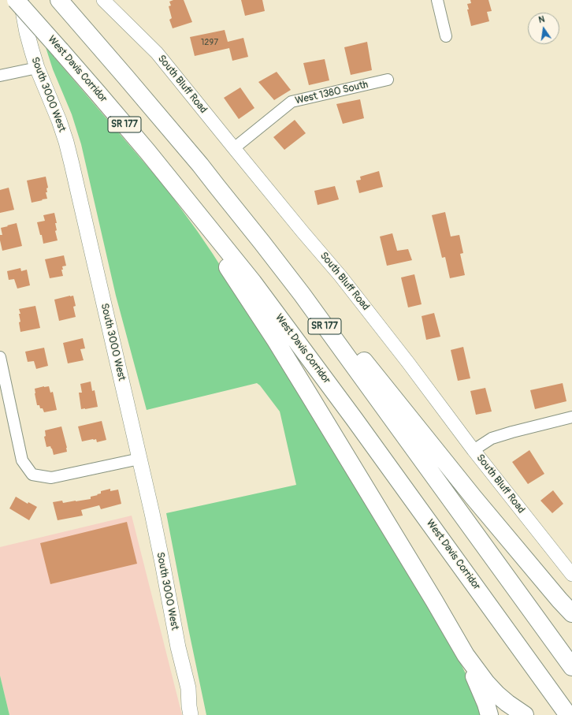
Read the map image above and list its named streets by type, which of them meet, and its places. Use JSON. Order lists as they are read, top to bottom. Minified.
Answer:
{"streets":{"highway":["West Davis Corridor","SR 177"],"main road":["South 3000 West"],"street":["South Bluff Road","West 1380 South"]},"crossings":[["South Bluff Road","West 1380 South"]],"house_numbers":["1297"],"north":"top"}
